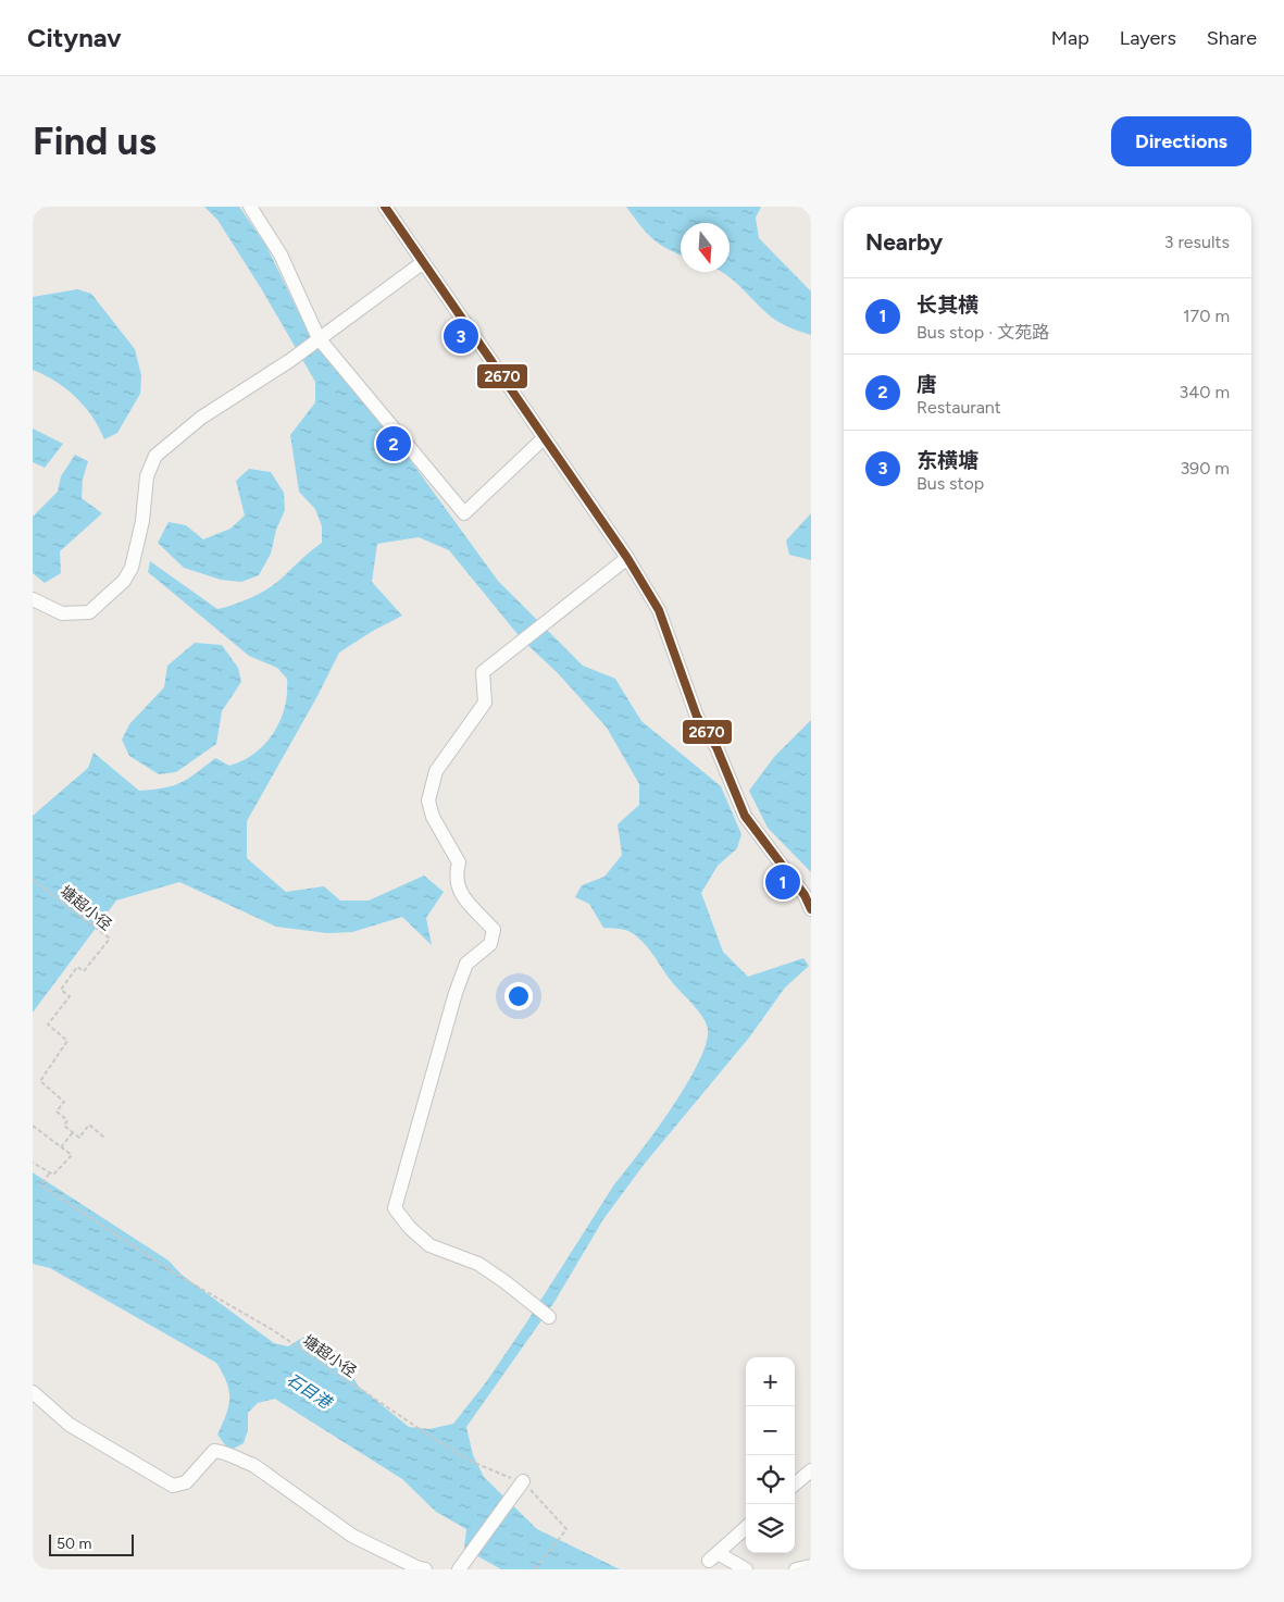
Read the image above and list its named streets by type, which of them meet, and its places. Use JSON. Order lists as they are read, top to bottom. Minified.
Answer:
{"streets":{"path":["塘超小径"]},"water":["石目港"],"lines":["transit line 2670"],"scale_bar":"50 m","north":"bottom","page":{"header":"Citynav","nav":["Map","Layers","Share"],"buttons":"Directions","title":"Find us","heading":["Nearby","3 results"],"list":[{"mark":"1","name":"长其横","note":"Bus stop · 文苑路","value":"170 m"},{"mark":"2","name":"唐","note":"Restaurant","value":"340 m"},{"mark":"3","name":"东横塘","note":"Bus stop","value":"390 m"}],"pins":["3","2","1"],"map_buttons":["+","−"],"scale":"50 m"}}
